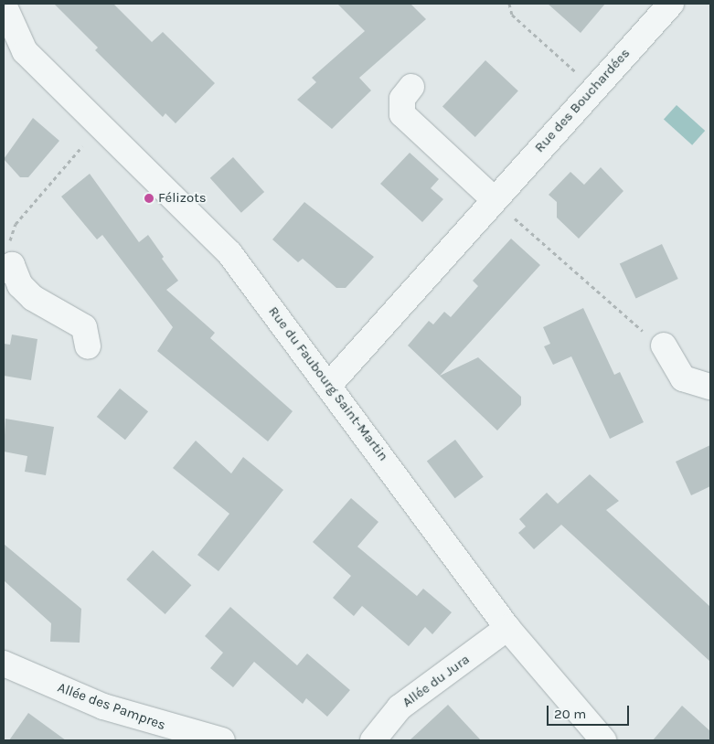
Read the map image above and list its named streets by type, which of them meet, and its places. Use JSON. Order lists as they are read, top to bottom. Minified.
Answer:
{"streets":{"street":["Rue des Bouchardées","Rue du Faubourg Saint-Martin","Allée du Jura","Allée des Pampres"]},"crossings":[["Rue des Bouchardées","Rue du Faubourg Saint-Martin"],["Rue du Faubourg Saint-Martin","Allée du Jura"]],"places":["Félizots"],"scale_bar":"20 m"}
